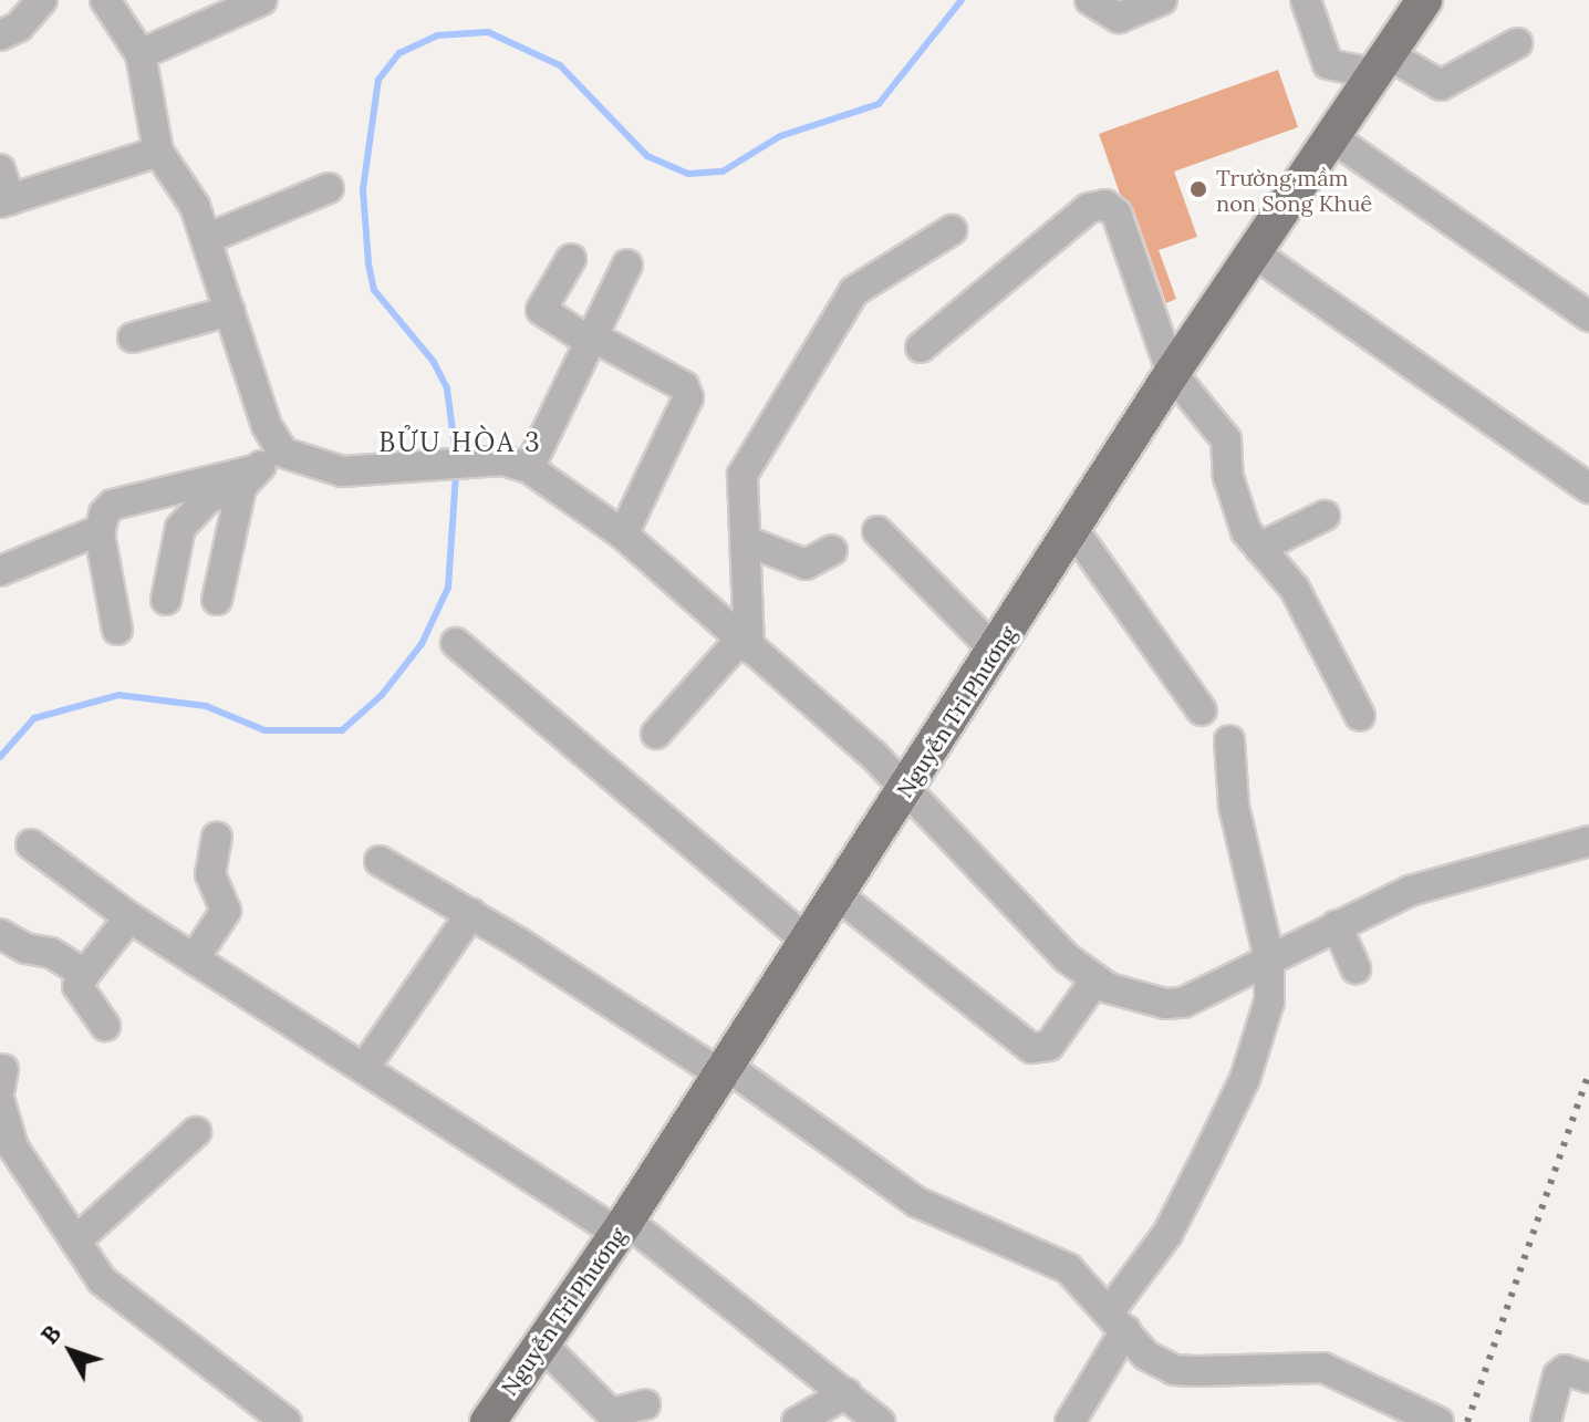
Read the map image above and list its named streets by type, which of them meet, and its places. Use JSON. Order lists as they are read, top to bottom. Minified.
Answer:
{"streets":{"main road":["Nguyễn Tri Phương"]},"districts":["BỬU HÒA 3"],"places":["Trường mầm non Song Khuê"],"north":"top left"}
